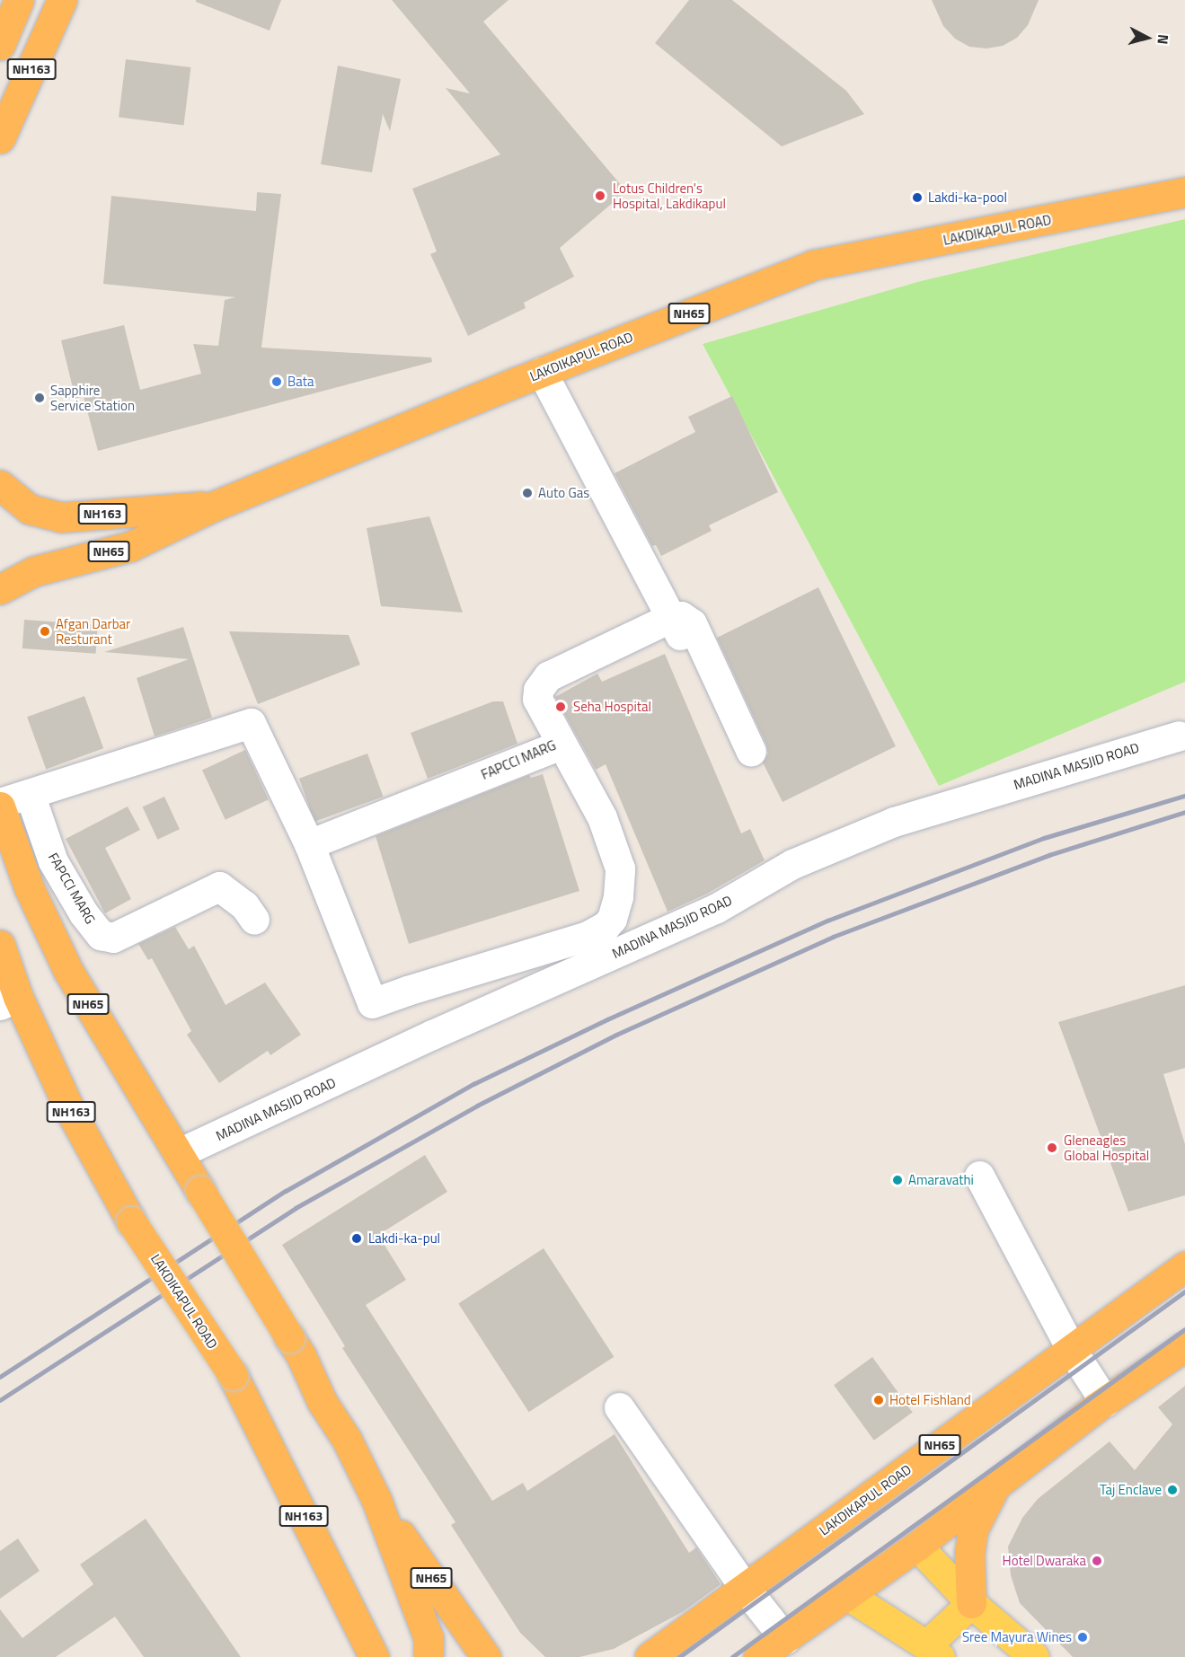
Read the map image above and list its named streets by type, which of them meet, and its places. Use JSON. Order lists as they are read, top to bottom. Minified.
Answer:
{"streets":{"highway":["NH163","LAKDIKAPUL ROAD","NH65"],"street":["FAPCCI MARG","MADINA MASJID ROAD"]},"crossings":[["NH163","LAKDIKAPUL ROAD"],["NH65","MADINA MASJID ROAD"]],"places":["Lotus Children's Hospital, Lakdikapul","Lakdi-ka-pool","Bata","Sapphire Service Station","Auto Gas","Afgan Darbar Resturant","Seha Hospital","Gleneagles Global Hospital","Amaravathi","Lakdi-ka-pul","Hotel Fishland","Taj Enclave","Hotel Dwaraka","Sree Mayura Wines"],"north":"right"}
